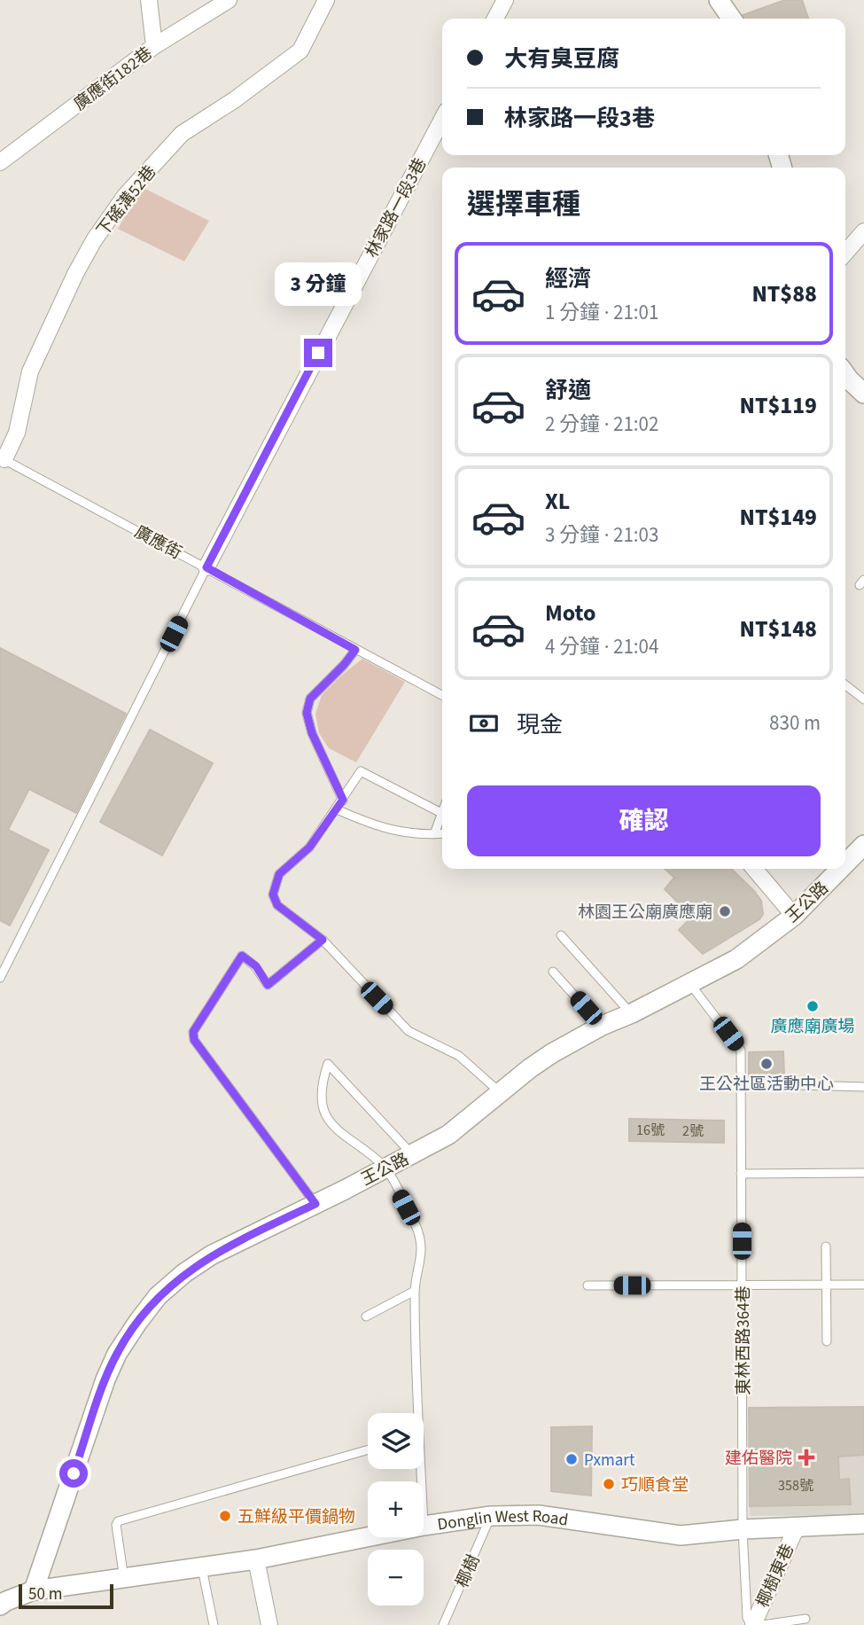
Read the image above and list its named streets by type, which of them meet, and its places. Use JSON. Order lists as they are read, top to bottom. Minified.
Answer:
{"streets":{"street":["廣應街182巷","下磘溝52巷","林家路一段3巷","王公路","Donglin West Road","椰樹東巷"],"lane":["廣應街","東林西路364巷","椰樹"]},"crossings":[["下磘溝52巷","廣應街"],["林家路一段3巷","廣應街"],["王公路","東林西路364巷"],["王公路","Donglin West Road"],["東林西路364巷","Donglin West Road"],["東林西路364巷","椰樹東巷"],["Donglin West Road","椰樹"],["Donglin West Road","椰樹東巷"]],"places":{"other":["林園王公廟廣應廟","廣應廟廣場","王公社區活動中心","Pxmart","巧順食堂","五鮮級平價鍋物"],"health":["建佑醫院"]},"house_numbers":["16號","2號","358號"],"scale_bar":"50 m","page":{"banner":["大有臭豆腐","林家路一段3巷"],"heading":"選擇車種","list":[{"name":"經濟","note":"1 分鐘 · 21:01","value":"NT$88"},{"name":"舒適","note":"2 分鐘 · 21:02","value":"NT$119"},{"name":"XL","note":"3 分鐘 · 21:03","value":"NT$149"},{"name":"Moto","note":"4 分鐘 · 21:04","value":"NT$148"}],"bubble":"3 分鐘","pay":["現金","830 m"],"buttons":"確認","map_buttons":["+","−"],"scale":"50 m"}}
